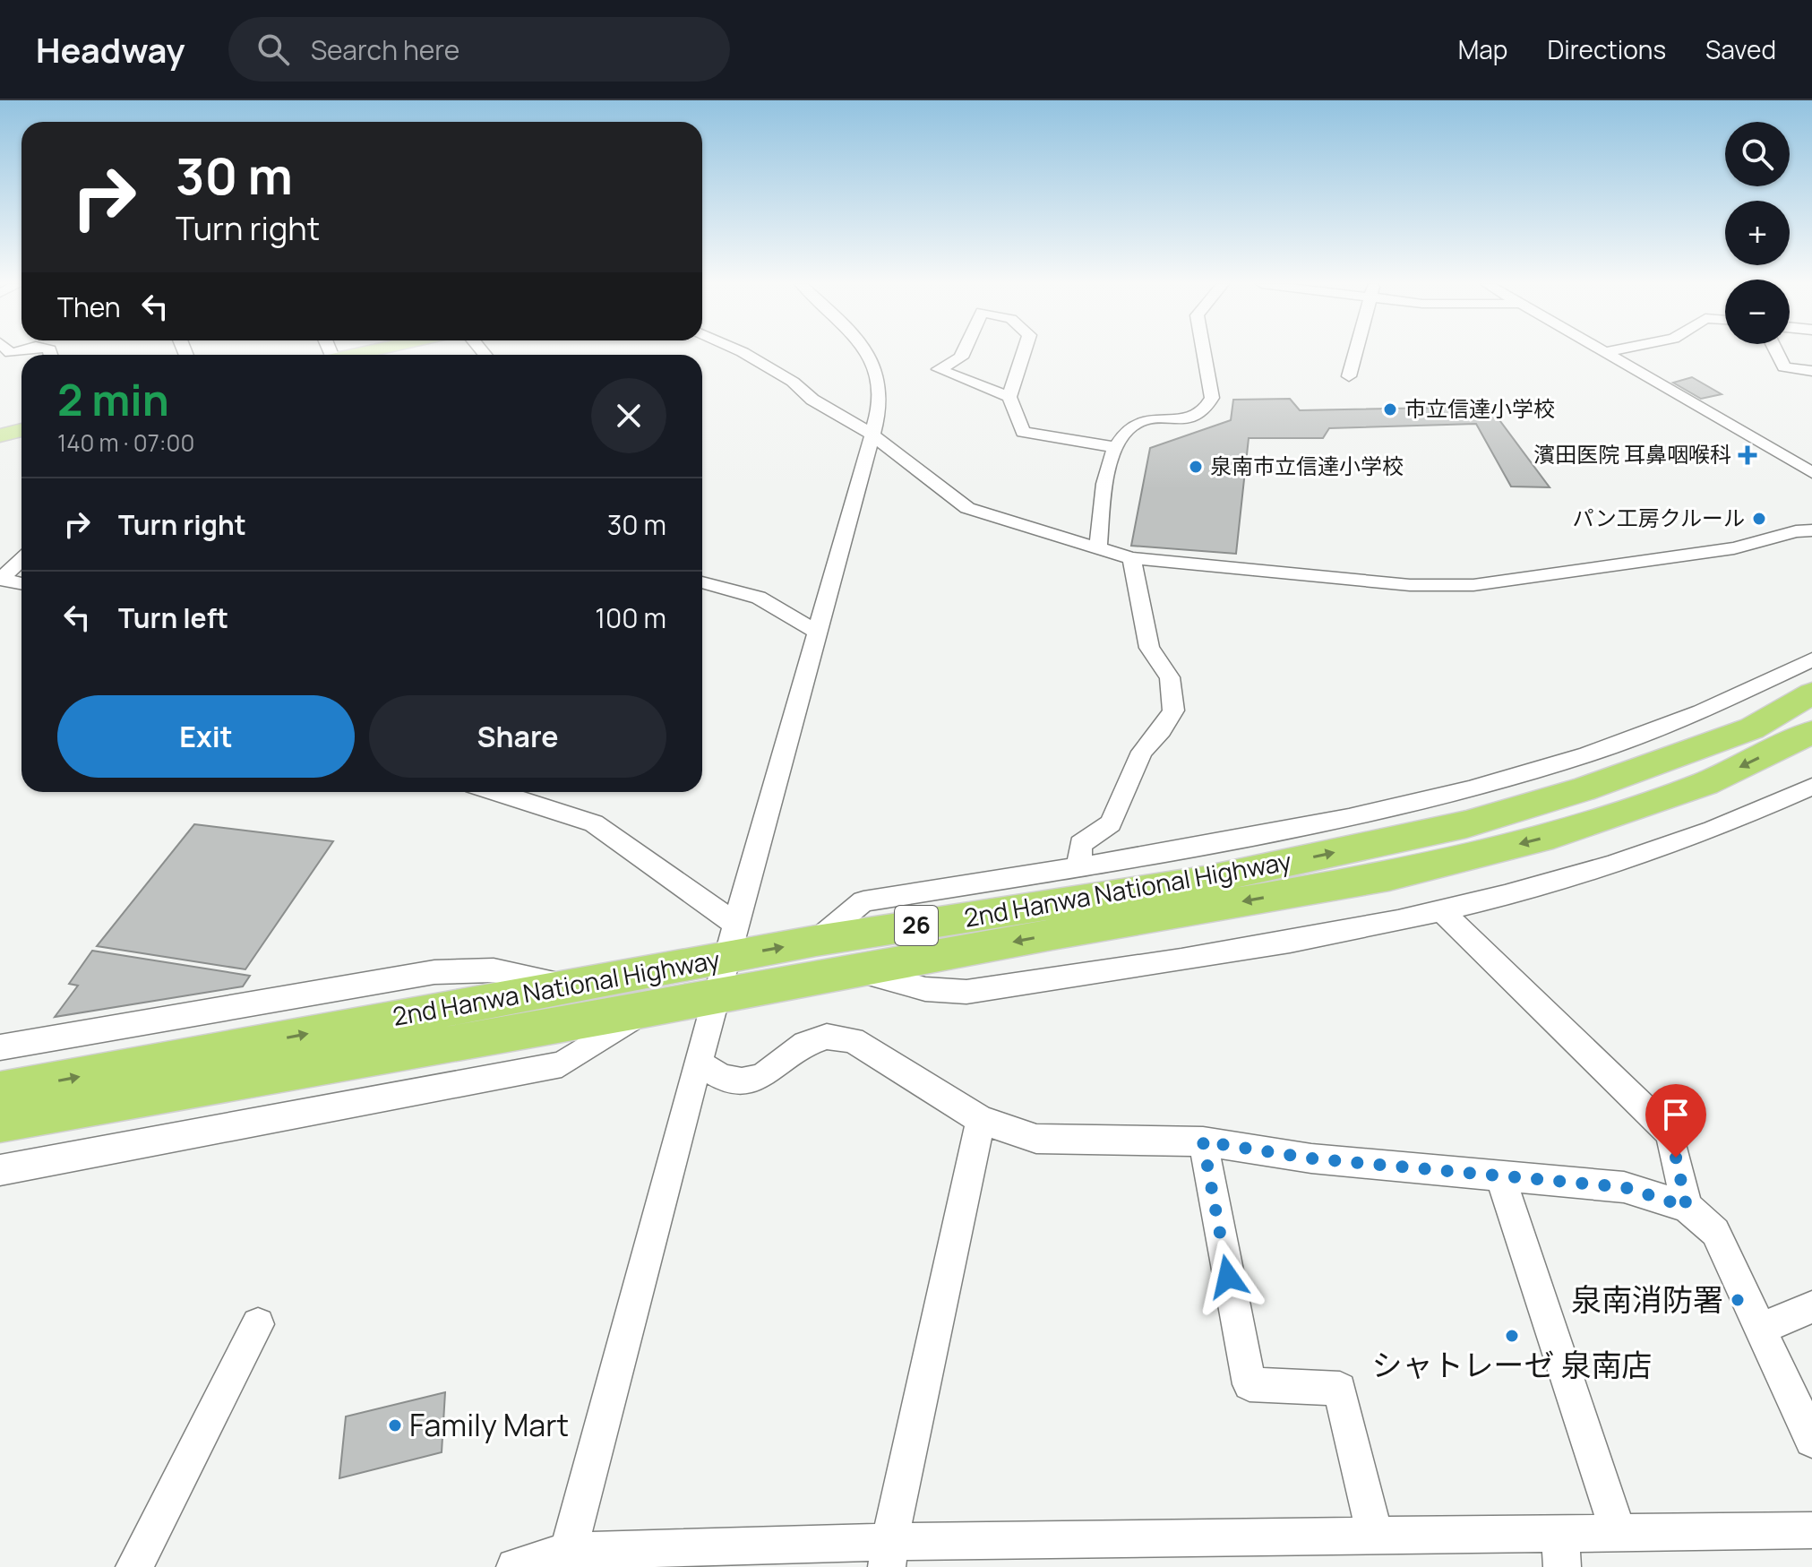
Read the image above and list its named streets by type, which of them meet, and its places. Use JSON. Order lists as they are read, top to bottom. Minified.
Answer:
{"streets":{"highway":["2nd Hanwa National Highway","26"]},"places":{"other":["市立信達小学校","泉南市立信達小学校","パン工房クルール","泉南消防署","シャトレーゼ 泉南店","Family Mart"],"health":["濱田医院 耳鼻咽喉科"]},"page":{"header":"Headway","search":"Search here","nav":["Map","Directions","Saved"],"map_buttons":["+","−"],"turn":["30 m","Turn right"],"then":"Then","heading":["2 min","140 m · 07:00"],"list":[{"name":"Turn right","value":"30 m"},{"name":"Turn left","value":"100 m"}],"buttons":["Exit","Share"]}}
